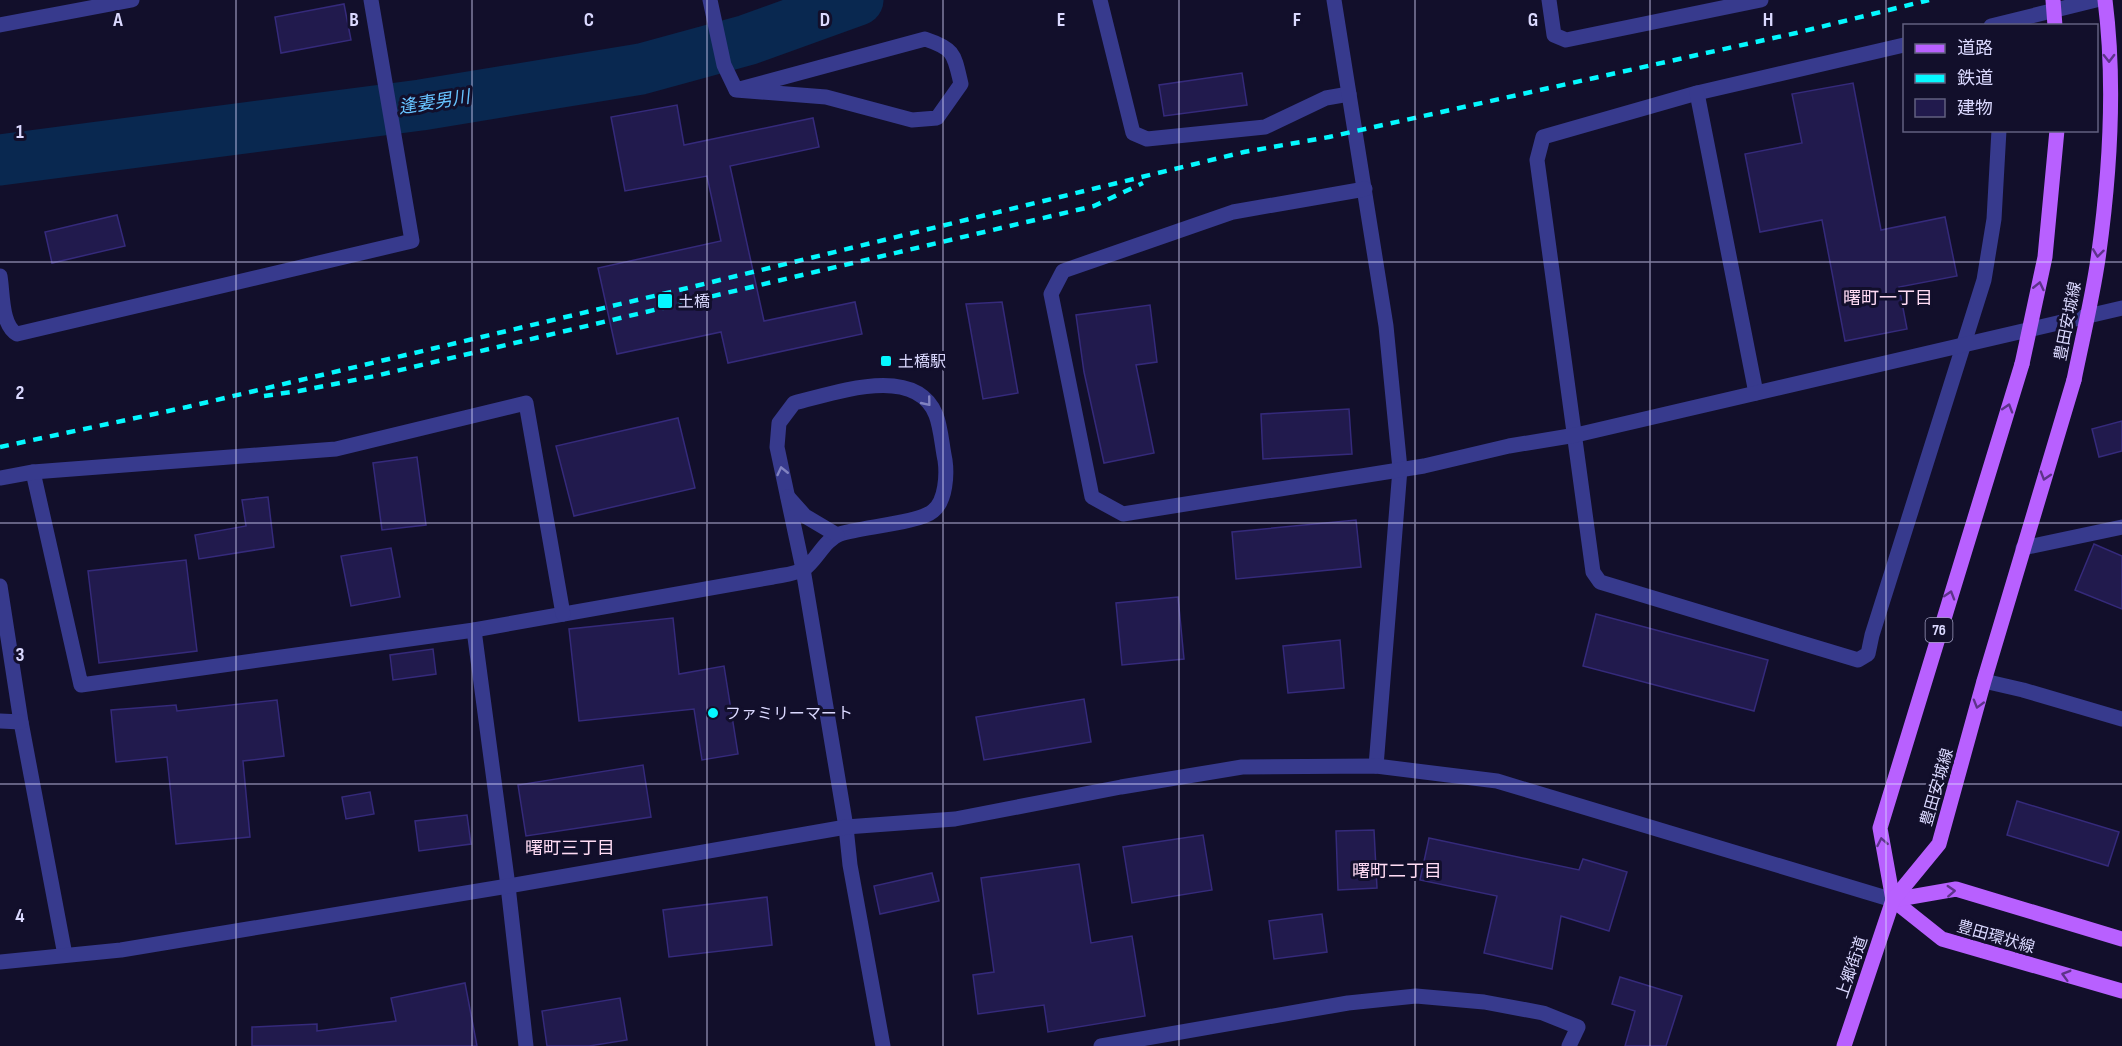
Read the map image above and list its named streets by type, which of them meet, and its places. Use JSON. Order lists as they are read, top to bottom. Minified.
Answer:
{"streets":{"main road":["豊田安城線","76","豊田環状線","上郷街道"]},"crossings":[["豊田安城線","豊田環状線"],["豊田安城線","上郷街道"],["豊田環状線","上郷街道"]],"districts":["曙町一丁目","曙町三丁目","曙町二丁目"],"water":["逢妻男川"],"places":{"transit":["土橋","土橋駅"],"other":["ファミリーマート"]},"legend":["道路","鉄道","建物"],"grid":{"columns":["A","B","C","D","E","F","G","H"],"rows":["1","2","3","4"]}}
